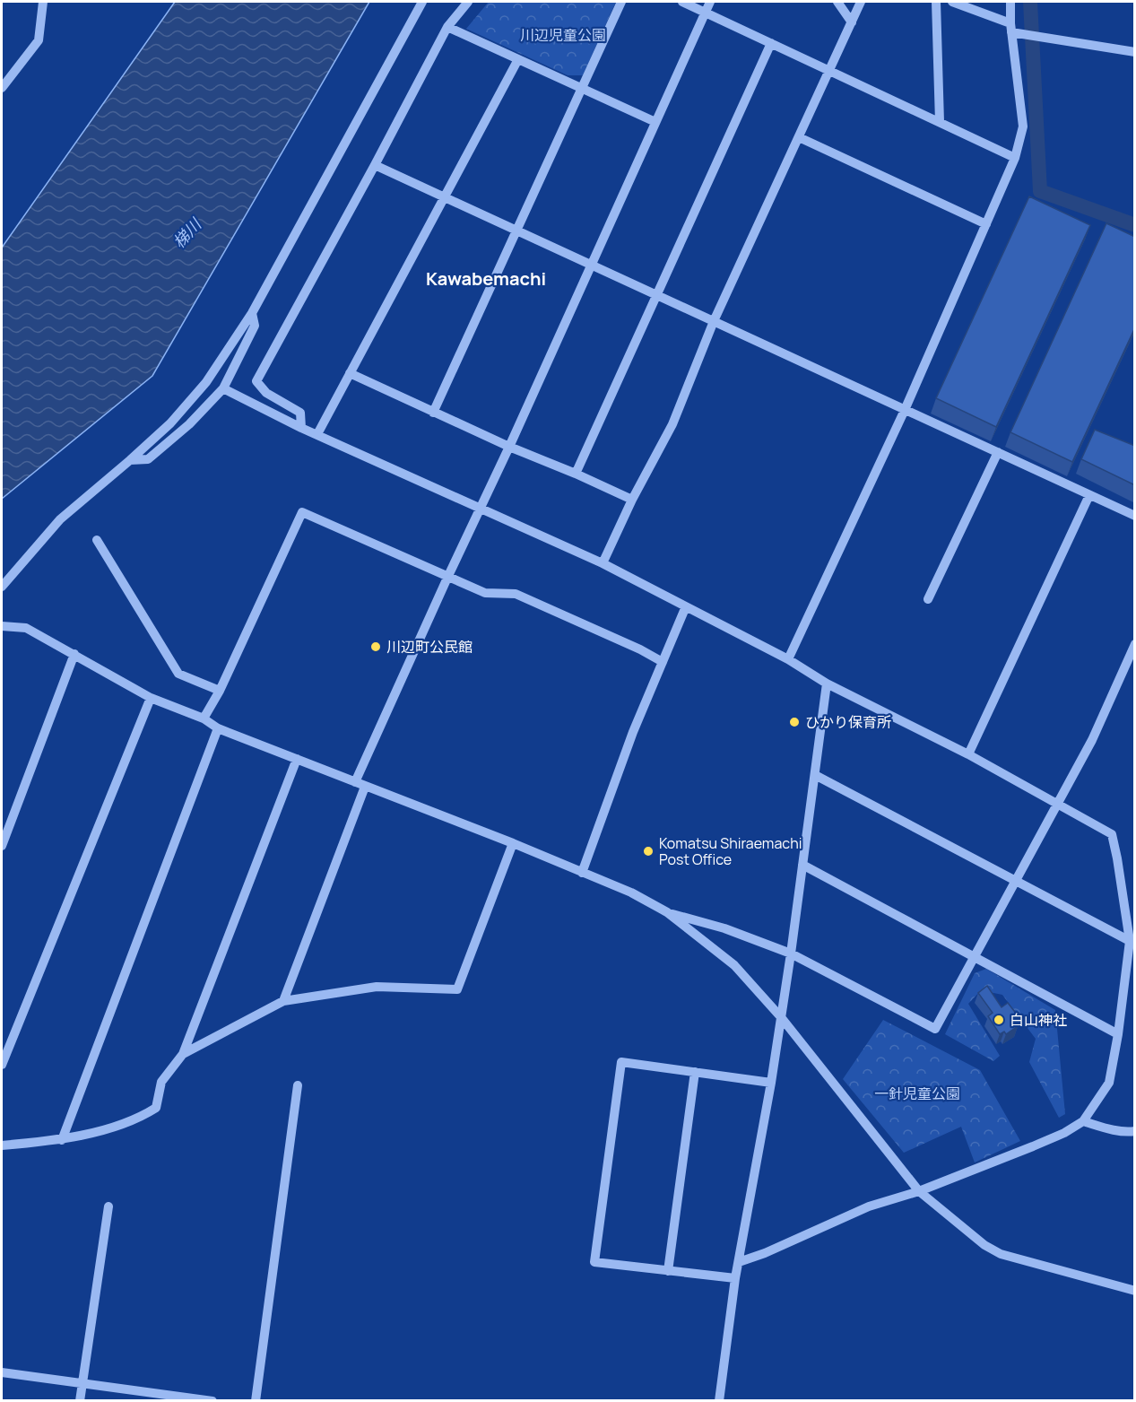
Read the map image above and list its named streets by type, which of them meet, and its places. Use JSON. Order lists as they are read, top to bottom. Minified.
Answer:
{"districts":["Kawabemachi"],"water":["梯川"],"parks":["川辺児童公園","一針児童公園"],"places":["川辺町公民館","ひかり保育所","Komatsu Shiraemachi Post Office","白山神社"]}
